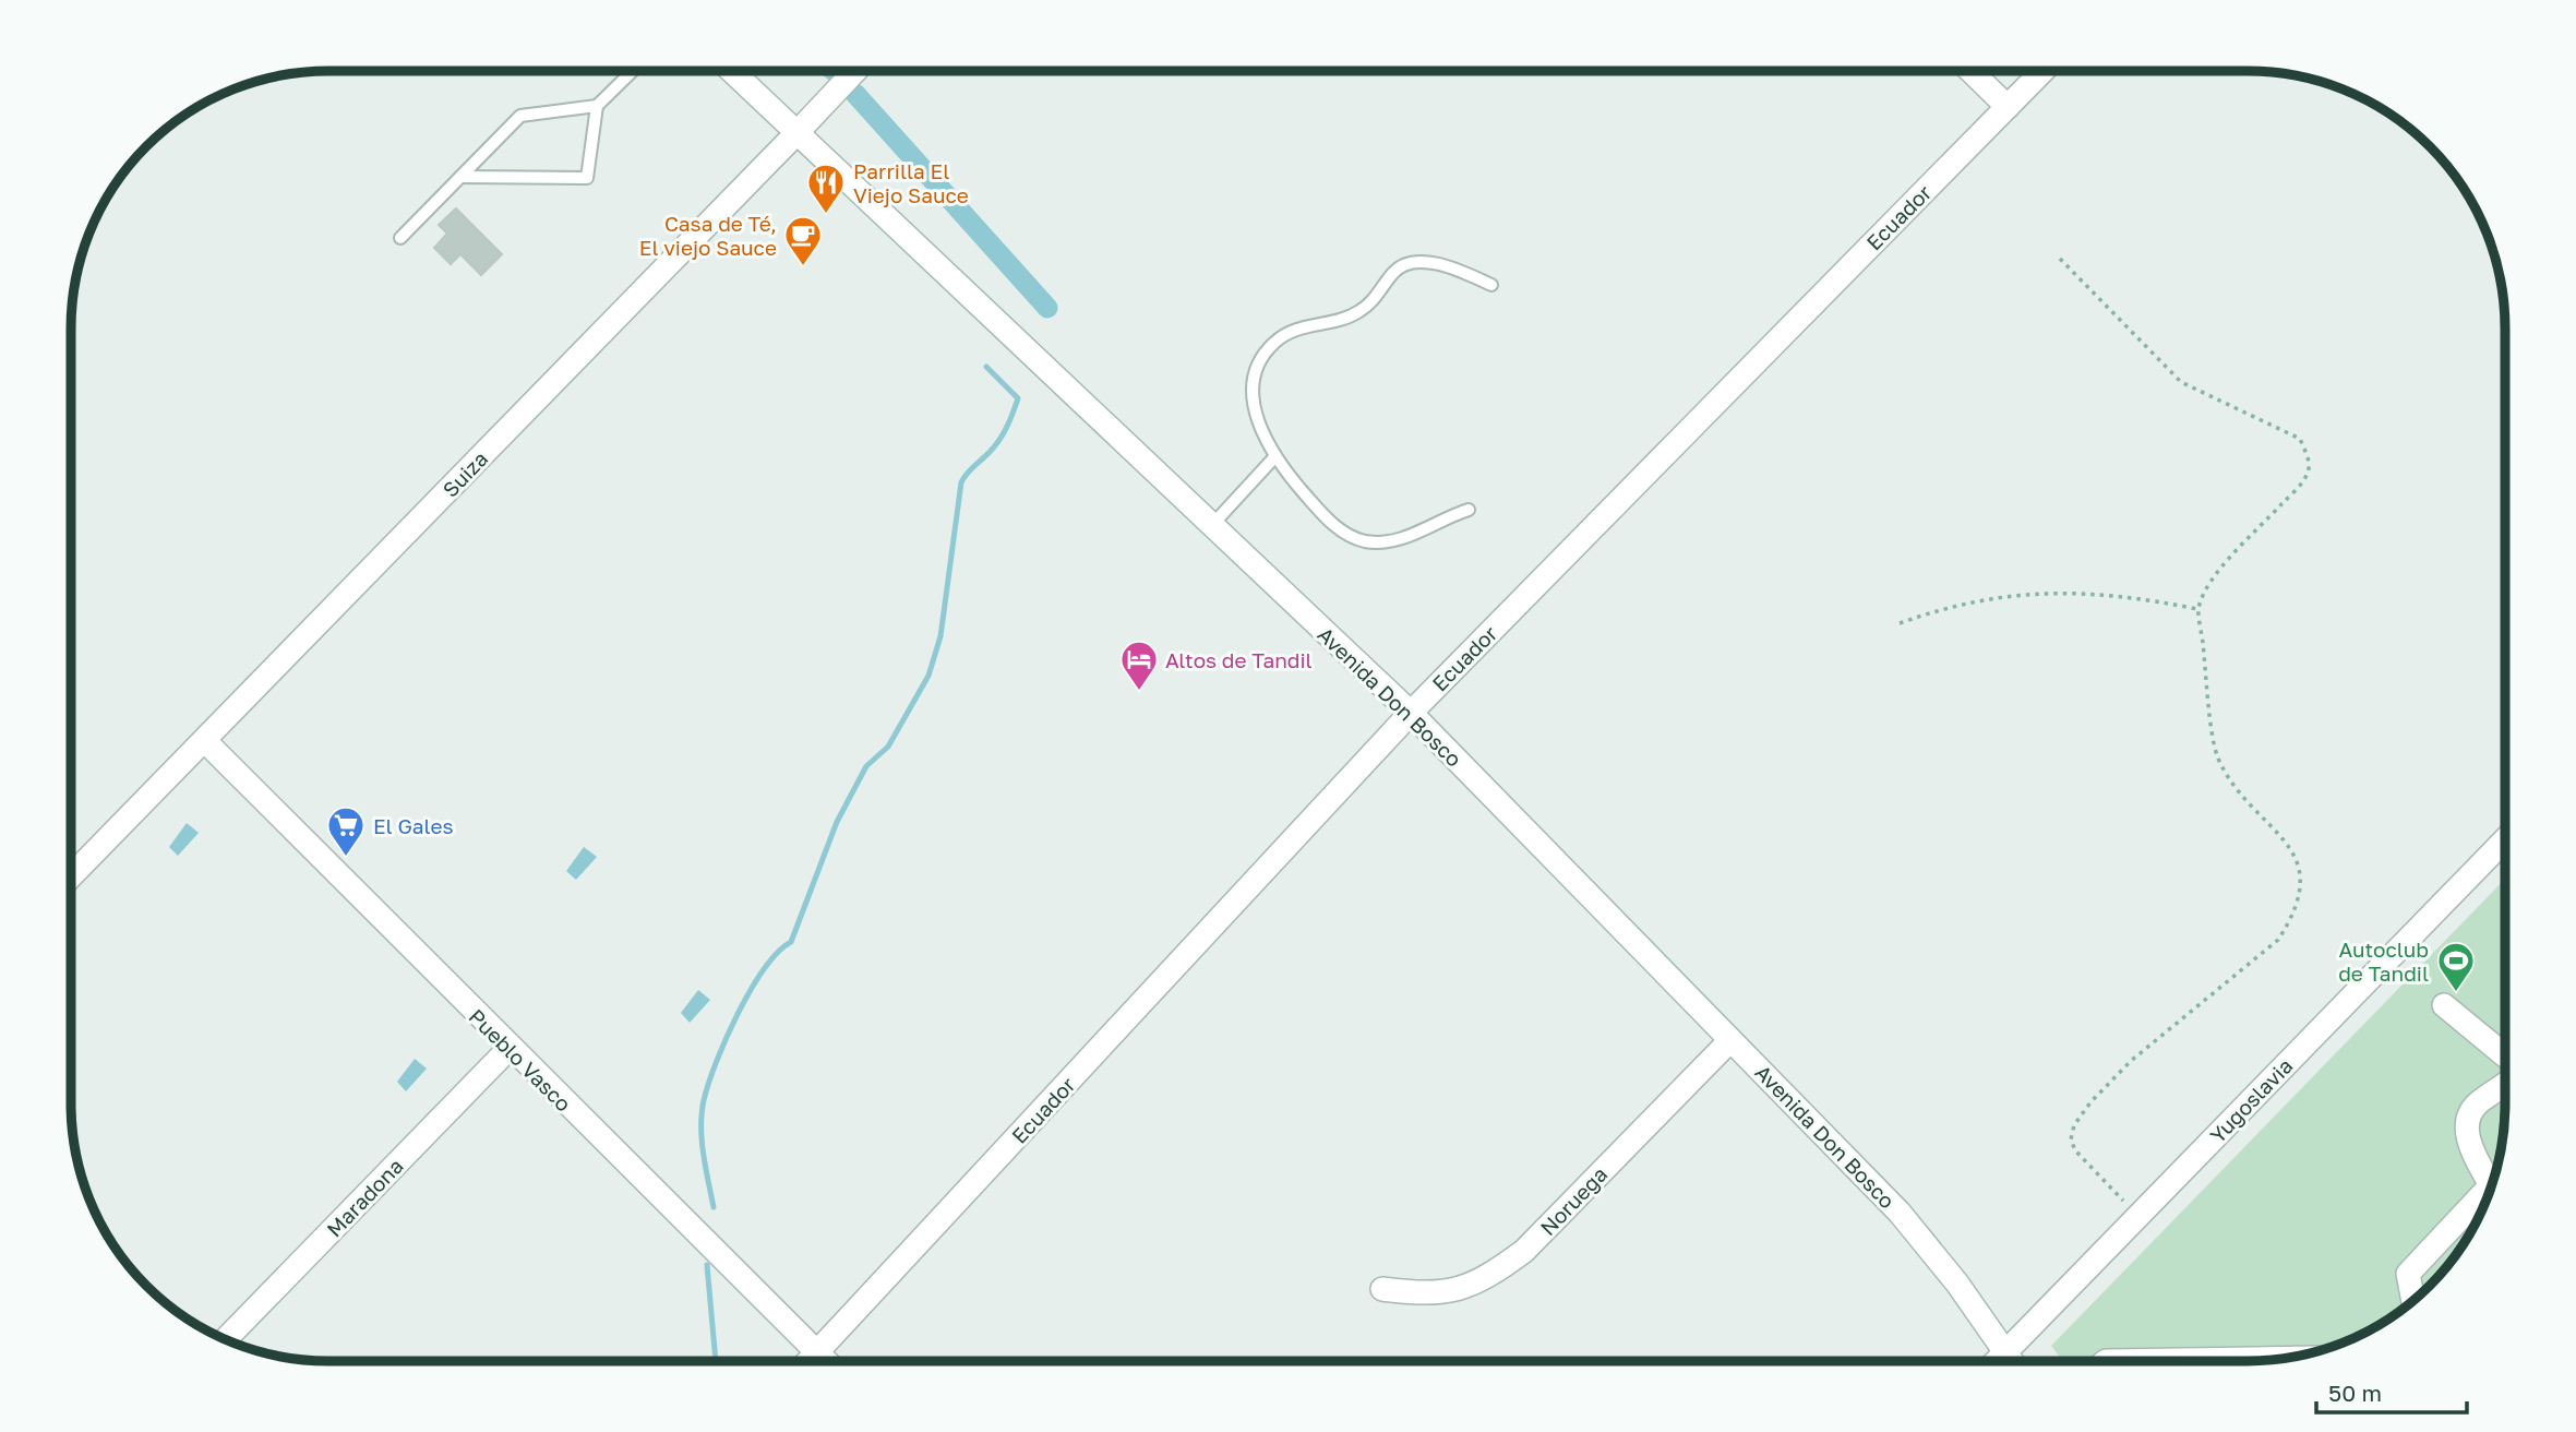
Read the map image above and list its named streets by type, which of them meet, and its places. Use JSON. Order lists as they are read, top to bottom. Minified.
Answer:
{"streets":{"street":["Ecuador","Suiza","Avenida Don Bosco","Pueblo Vasco","Yugoslavia","Maradona","Noruega"]},"crossings":[["Ecuador","Avenida Don Bosco"],["Ecuador","Pueblo Vasco"],["Suiza","Avenida Don Bosco"],["Suiza","Pueblo Vasco"],["Avenida Don Bosco","Yugoslavia"],["Avenida Don Bosco","Noruega"],["Pueblo Vasco","Maradona"]],"places":{"restaurant":["Parrilla El Viejo Sauce"],"cafe":["Casa de Té, El viejo Sauce"],"hotel":["Altos de Tandil"],"supermarket":["El Gales"],"sports":["Autoclub de Tandil"]},"scale_bar":"50 m"}
